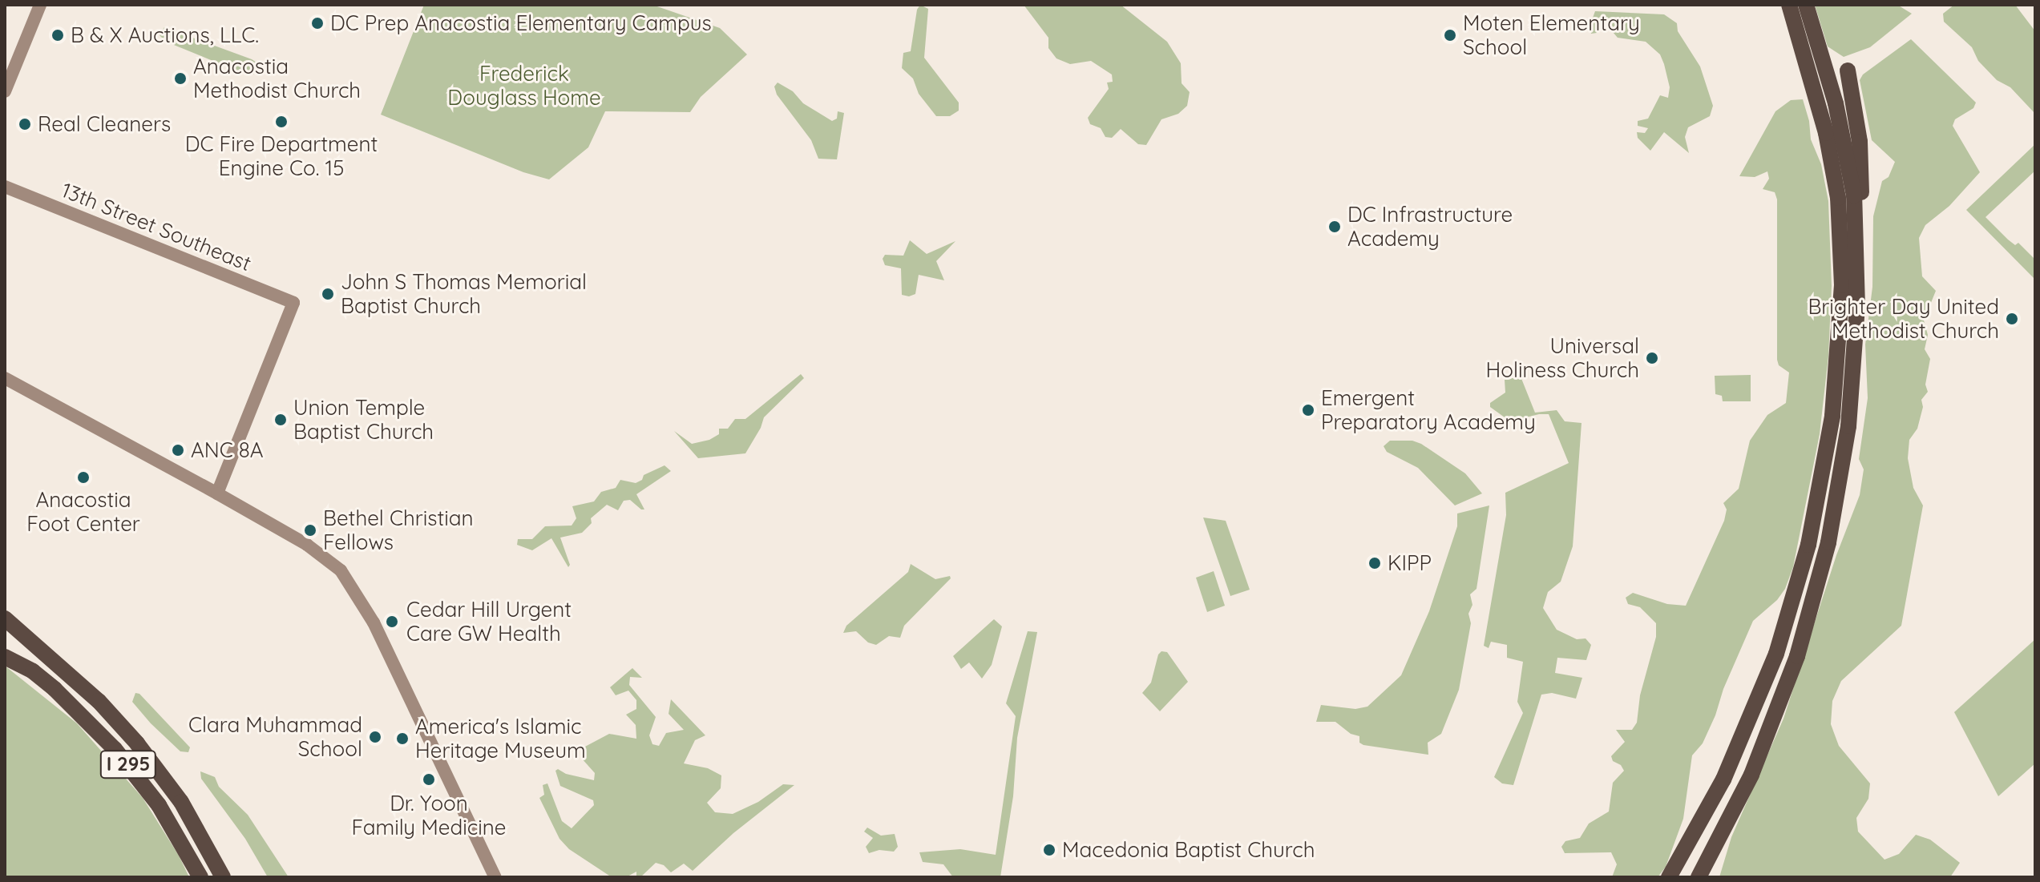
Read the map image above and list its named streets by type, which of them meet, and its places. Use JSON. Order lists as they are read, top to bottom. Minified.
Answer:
{"streets":{"highway":["I 295"],"main road":["13th Street Southeast"]},"parks":["Frederick Douglass Home"],"places":["DC Prep Anacostia Elementary Campus","B & X Auctions, LLC.","Moten Elementary School","Anacostia Methodist Church","DC Fire Department Engine Co. 15","Real Cleaners","DC Infrastructure Academy","John S Thomas Memorial Baptist Church","Brighter Day United Methodist Church","Universal Holiness Church","Emergent Preparatory Academy","Union Temple Baptist Church","ANC 8A","Anacostia Foot Center","Bethel Christian Fellows","KIPP","Cedar Hill Urgent Care GW Health","Clara Muhammad School","America's Islamic Heritage Museum","Dr. Yoon Family Medicine","Macedonia Baptist Church"]}
